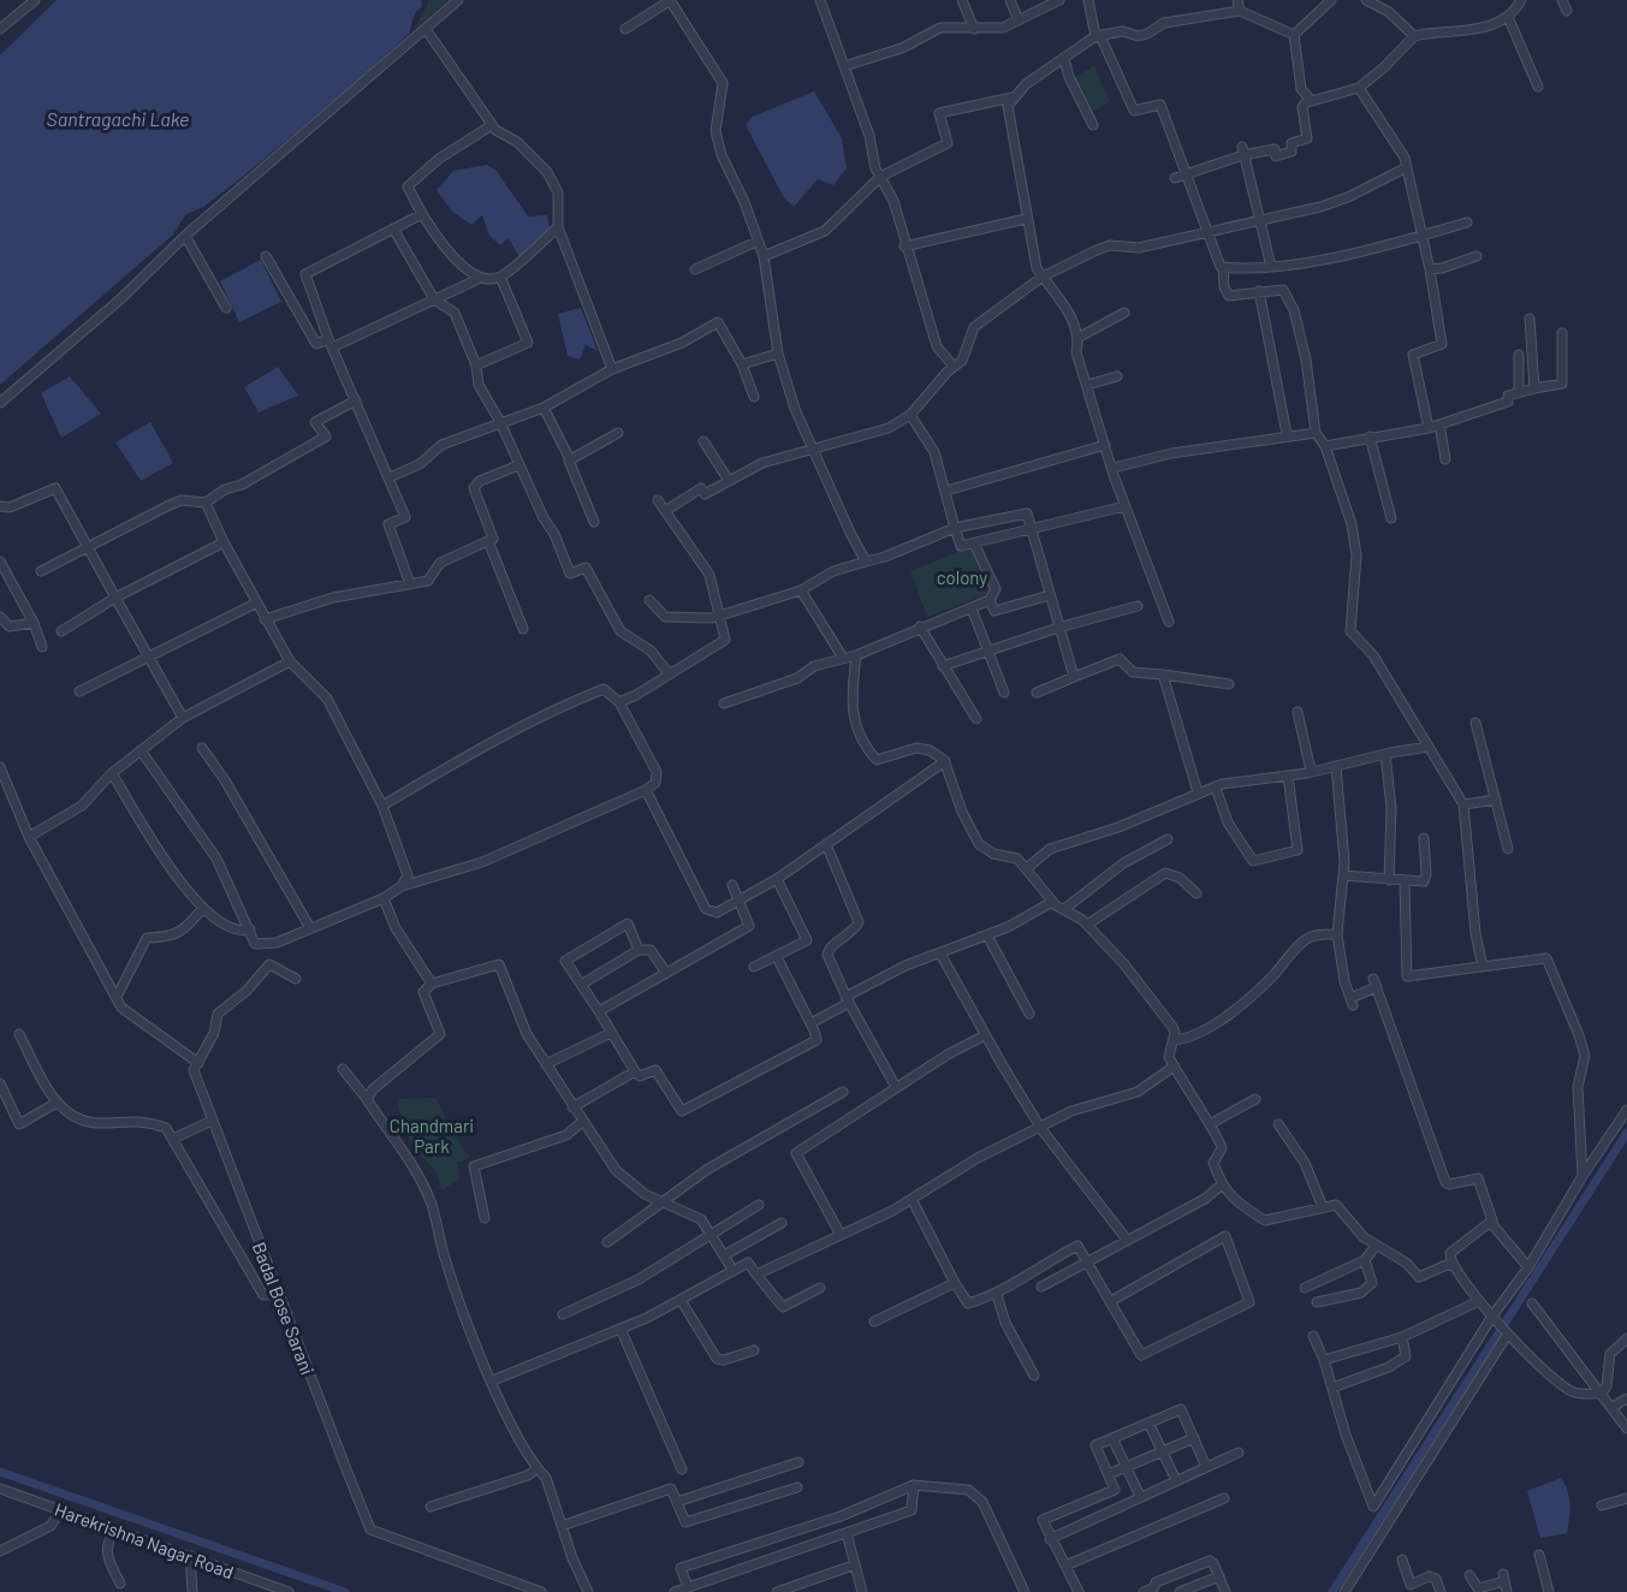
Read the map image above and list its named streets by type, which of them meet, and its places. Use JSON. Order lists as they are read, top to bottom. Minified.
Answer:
{"streets":{"street":["Badal Bose Sarani","Harekrishna Nagar Road"]},"water":["Santragachi Lake"],"parks":["colony","Chandmari Park"]}
